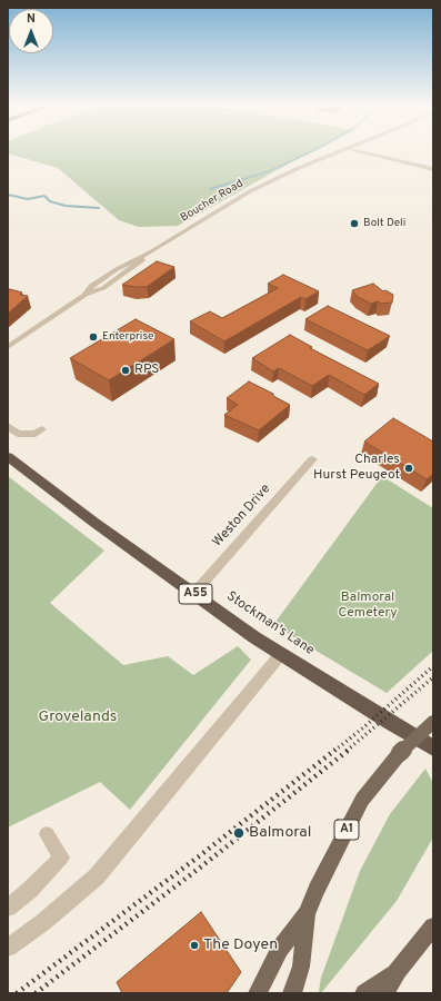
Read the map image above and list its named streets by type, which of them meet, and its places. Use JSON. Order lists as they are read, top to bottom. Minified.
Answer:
{"streets":{"highway":["A55","Stockman's Lane"],"main road":["A1"],"street":["Boucher Road","Weston Drive"]},"crossings":[["Weston Drive","Stockman's Lane"]],"parks":["Balmoral Cemetery","Grovelands"],"places":["Bolt Deli","Enterprise","RPS","Charles Hurst Peugeot","Balmoral","The Doyen"],"north":"top"}
